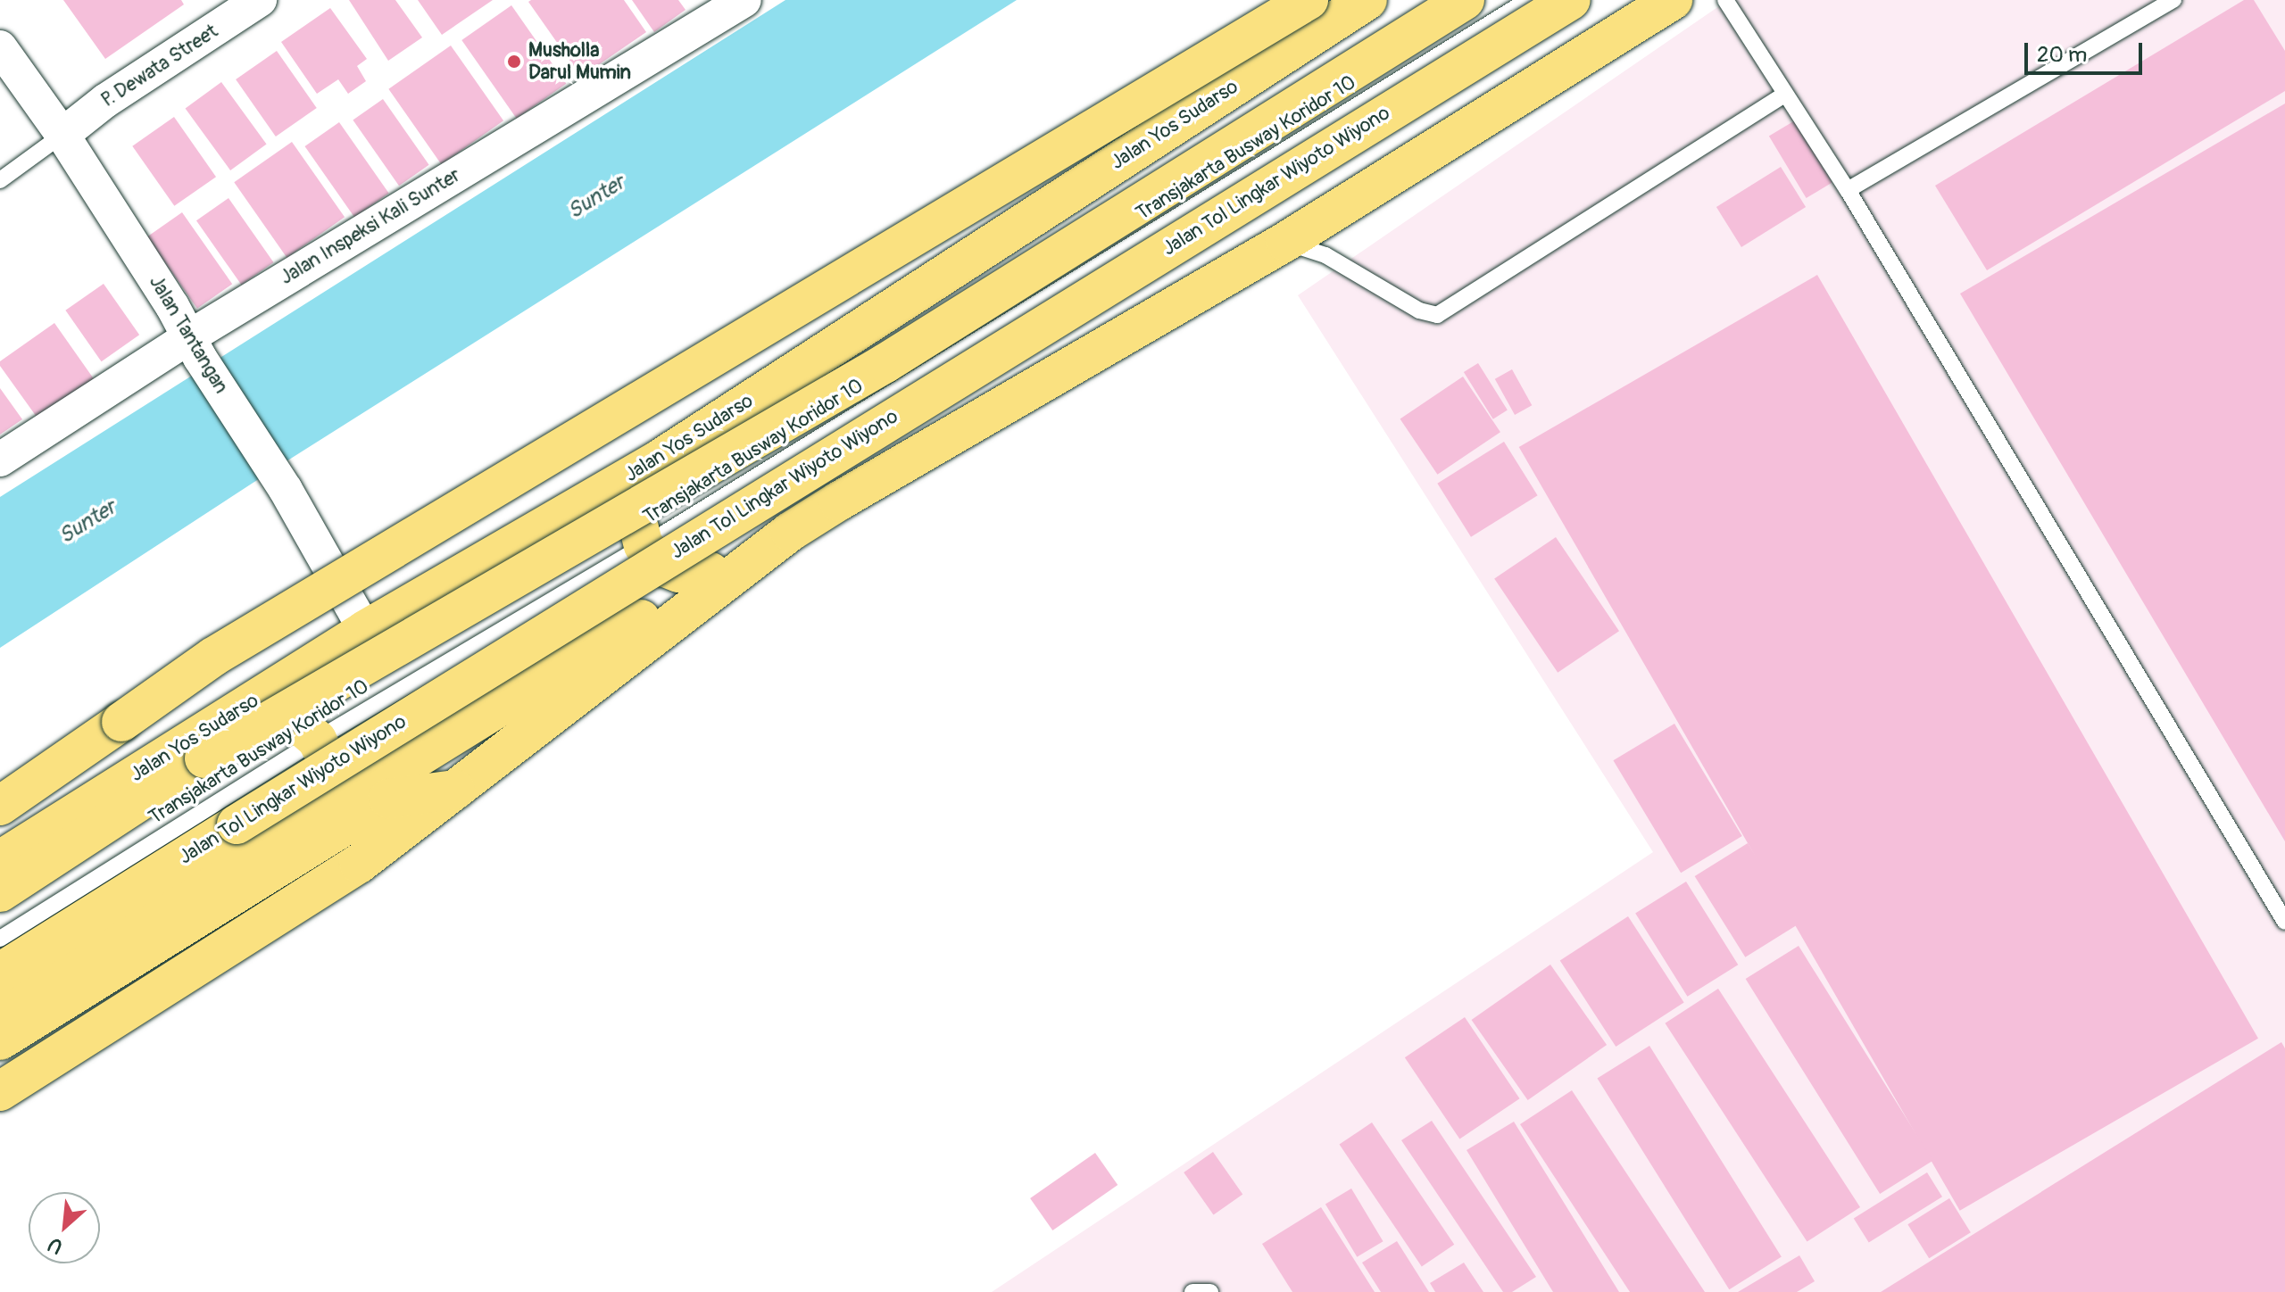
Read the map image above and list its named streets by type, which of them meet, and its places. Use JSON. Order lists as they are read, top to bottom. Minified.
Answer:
{"streets":{"highway":["Jalan Yos Sudarso","Jalan Tol Lingkar Wiyoto Wiyono"],"street":["P. Dewata Street","Jalan Inspeksi Kali Sunter","Jalan Tantangan"],"lane":["Transjakarta Busway Koridor 10"]},"crossings":[["P. Dewata Street","Jalan Tantangan"],["Jalan Yos Sudarso","Jalan Tantangan"],["Jalan Inspeksi Kali Sunter","Jalan Tantangan"]],"water":["Sunter"],"places":["Musholla Darul Mumin"],"scale_bar":"20 m","north":"bottom left"}
